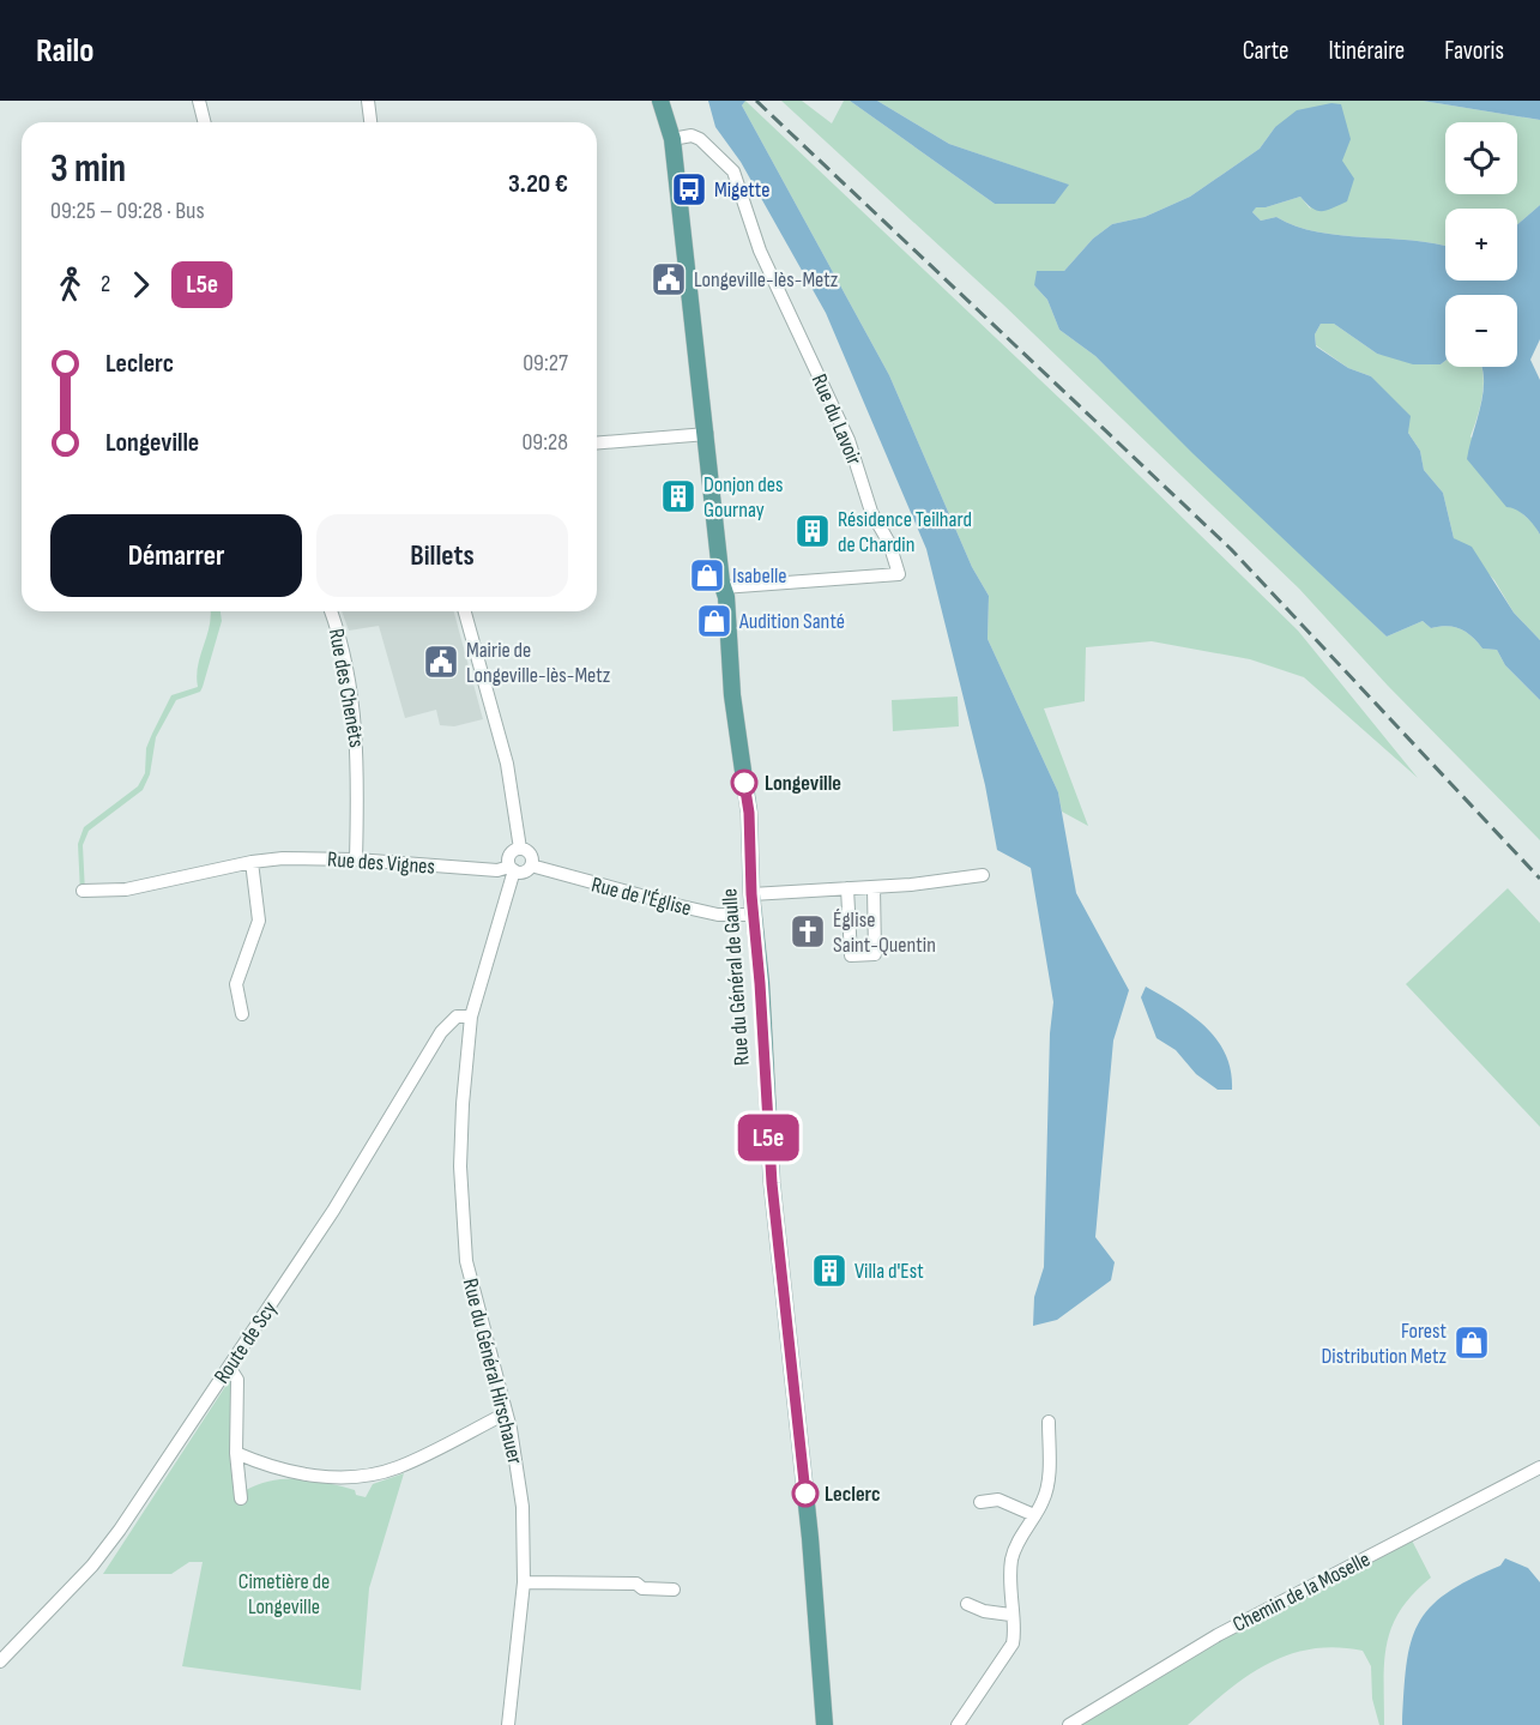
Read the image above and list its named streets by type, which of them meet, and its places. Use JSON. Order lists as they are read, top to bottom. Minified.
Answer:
{"streets":{"main road":["Rue du Général de Gaulle"],"street":["Rue du Lavoir","Rue des Chenêts","Rue des Vignes","Rue de l'Église","Route de Scy","Rue du Général Hirschauer","Chemin de la Moselle"]},"crossings":[["Rue du Lavoir","Rue du Général de Gaulle"],["Rue des Chenêts","Rue des Vignes"],["Rue des Vignes","Rue de l'Église"],["Rue des Vignes","Rue du Général Hirschauer"],["Rue de l'Église","Rue du Général de Gaulle"],["Rue de l'Église","Rue du Général Hirschauer"],["Route de Scy","Rue du Général Hirschauer"]],"parks":["Cimetière de Longeville"],"places":{"bus stop":["Migette"],"public building":["Longeville-lès-Metz","Mairie de Longeville-lès-Metz"],"building":["Donjon des Gournay","Résidence Teilhard de Chardin","Villa d'Est"],"shop":["Isabelle","Audition Santé","Forest Distribution Metz"],"other":["Longeville","Leclerc"],"church":["Église Saint-Quentin"]},"lines":["bus line L5e"],"page":{"header":"Railo","nav":["Carte","Itinéraire","Favoris"],"on_map":"L5e","map_buttons":["+","−"],"heading":["3 min","09:25 – 09:28 · Bus","3.20 €"],"legs":["2","L5e"],"list":[{"name":"Leclerc","value":"09:27"},{"name":"Longeville","value":"09:28"}],"buttons":["Démarrer","Billets"]}}
